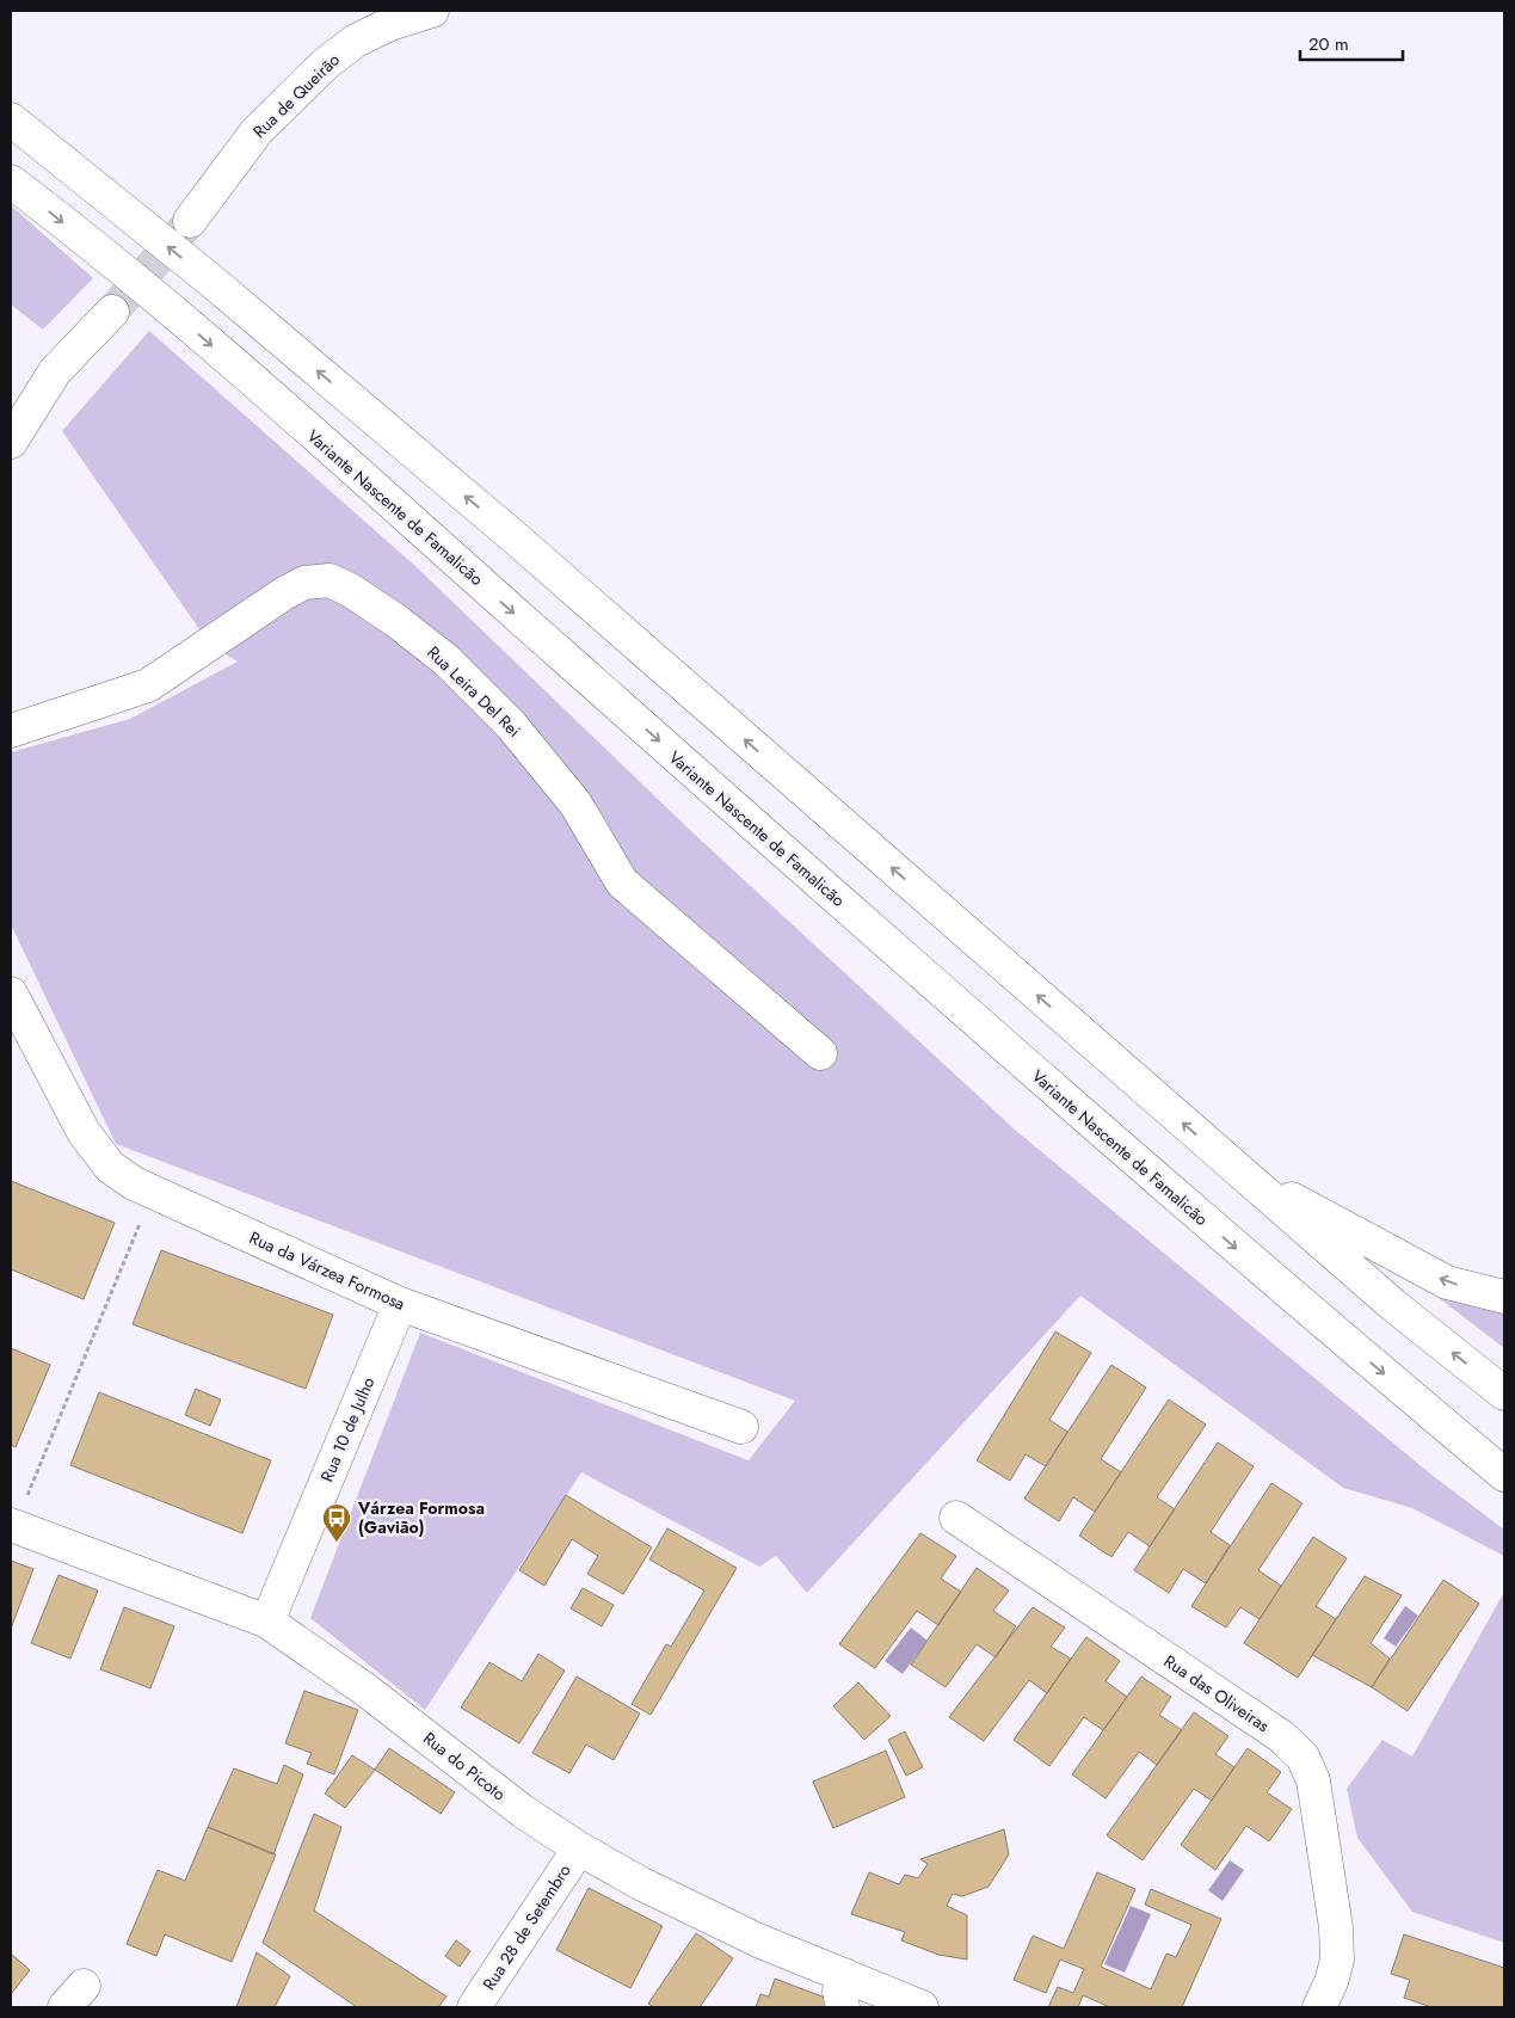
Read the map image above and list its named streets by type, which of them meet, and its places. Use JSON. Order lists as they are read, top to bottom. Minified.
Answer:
{"streets":{"main road":["Rua de Queirão","Variante Nascente de Famalicão","Rua Leira Del Rei","Rua da Várzea Formosa","Rua 10 de Julho","Rua das Oliveiras","Rua do Picoto","Rua 28 de Setembro"]},"crossings":[["Rua da Várzea Formosa","Rua 10 de Julho"],["Rua 10 de Julho","Rua do Picoto"],["Rua do Picoto","Rua 28 de Setembro"]],"places":{"bus stop":["Várzea Formosa (Gavião)"]},"scale_bar":"20 m"}
